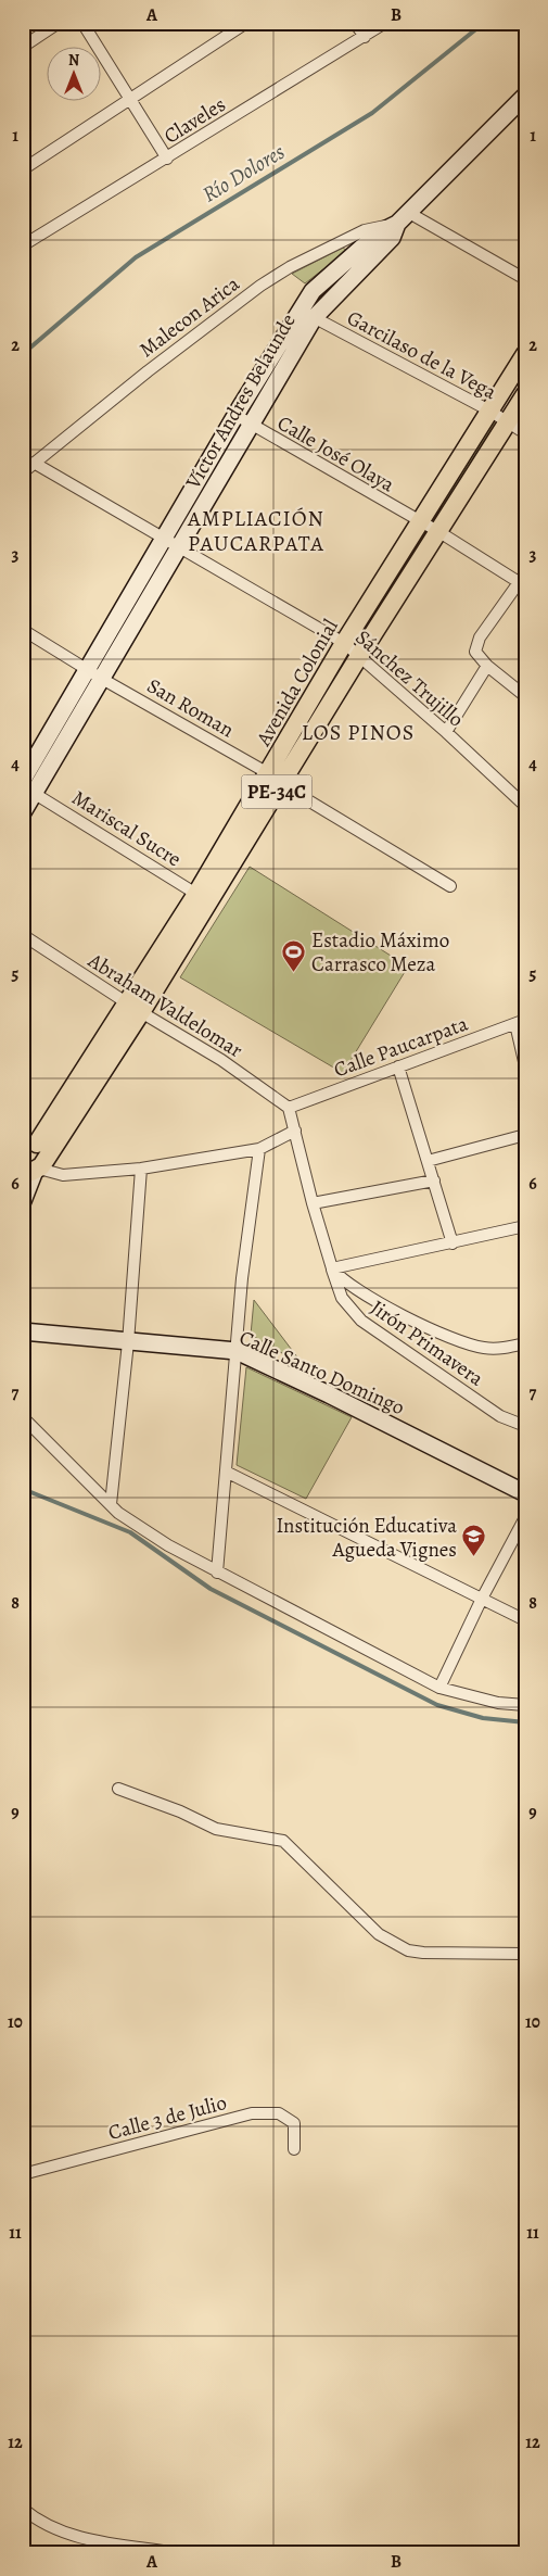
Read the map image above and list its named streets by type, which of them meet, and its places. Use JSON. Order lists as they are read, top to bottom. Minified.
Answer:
{"streets":{"main road":["Avenida Colonial","PE-34C"],"street":["Claveles","Malecon Arica","Garcilaso de la Vega","Víctor Andres Belaunde","Calle José Olaya","Sánchez Trujillo","San Roman","Mariscal Sucre","Abraham Valdelomar","Calle Paucarpata","Jirón Primavera","Calle Santo Domingo","Calle 3 de Julio"]},"crossings":[["Malecon Arica","Víctor Andres Belaunde"],["Malecon Arica","Sánchez Trujillo"],["Garcilaso de la Vega","Víctor Andres Belaunde"],["Garcilaso de la Vega","Avenida Colonial"],["Víctor Andres Belaunde","Calle José Olaya"],["Víctor Andres Belaunde","Sánchez Trujillo"],["Víctor Andres Belaunde","San Roman"],["Víctor Andres Belaunde","Mariscal Sucre"],["Calle José Olaya","Avenida Colonial"],["Sánchez Trujillo","Avenida Colonial"],["Avenida Colonial","San Roman"],["Avenida Colonial","Mariscal Sucre"],["Avenida Colonial","Abraham Valdelomar"],["Abraham Valdelomar","Calle Paucarpata"],["Abraham Valdelomar","Jirón Primavera"],["Calle Paucarpata","Jirón Primavera"]],"districts":["AMPLIACIÓN PAUCARPATA","LOS PINOS"],"water":["Río Dolores"],"places":{"sports":["Estadio Máximo Carrasco Meza"],"school or university":["Institución Educativa Agueda Vignes"]},"north":"top","grid":{"columns":["A","B"],"rows":["1","2","3","4","5","6","7","8","9","10","11","12"]}}
